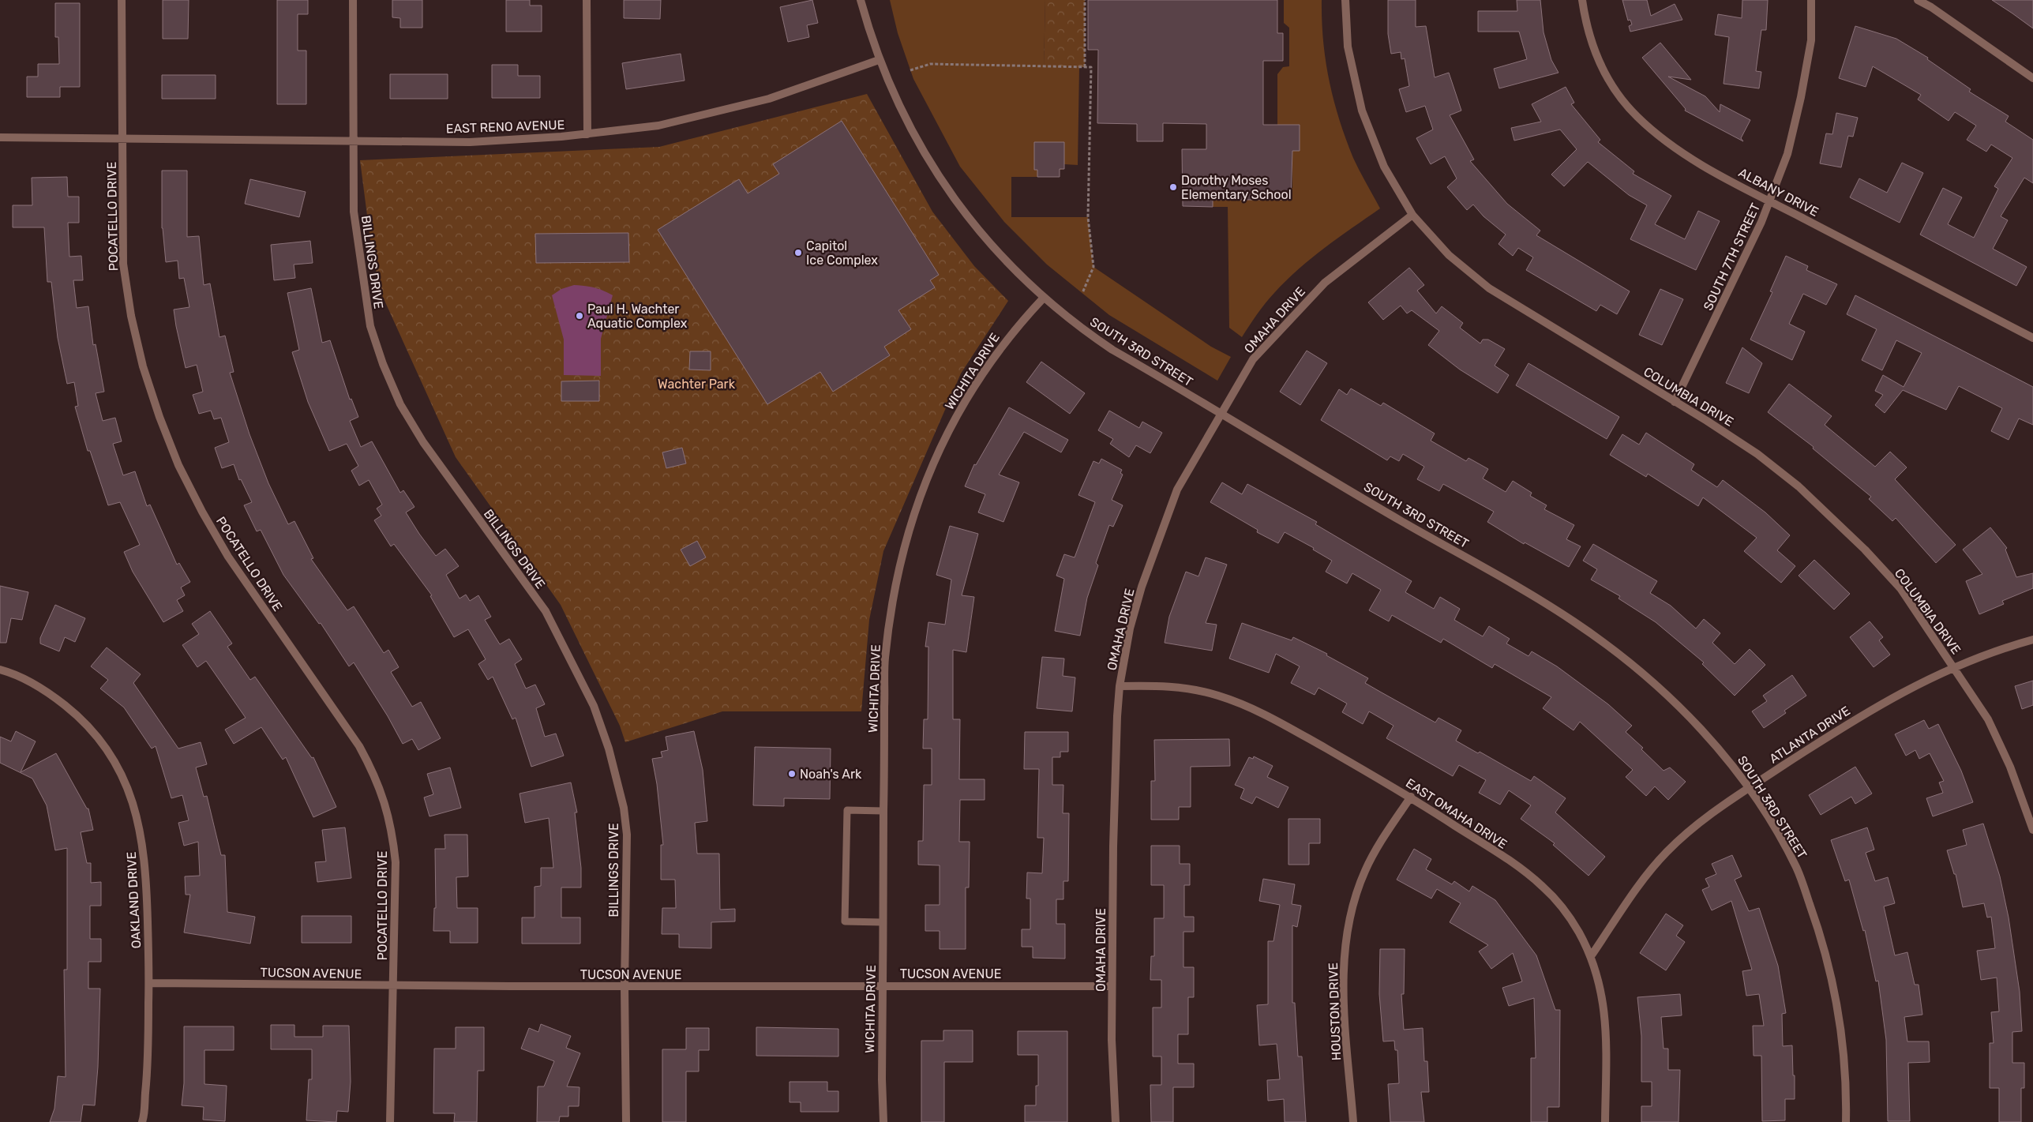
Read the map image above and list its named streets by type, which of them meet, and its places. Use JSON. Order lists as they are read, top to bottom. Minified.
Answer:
{"streets":{"street":["EAST RENO AVENUE","ALBANY DRIVE","POCATELLO DRIVE","SOUTH 7TH STREET","BILLINGS DRIVE","OMAHA DRIVE","SOUTH 3RD STREET","WICHITA DRIVE","COLUMBIA DRIVE","ATLANTA DRIVE","EAST OMAHA DRIVE","OAKLAND DRIVE","TUCSON AVENUE","HOUSTON DRIVE"]},"crossings":[["EAST RENO AVENUE","POCATELLO DRIVE"],["EAST RENO AVENUE","BILLINGS DRIVE"],["EAST RENO AVENUE","SOUTH 3RD STREET"],["ALBANY DRIVE","SOUTH 7TH STREET"],["POCATELLO DRIVE","TUCSON AVENUE"],["SOUTH 7TH STREET","COLUMBIA DRIVE"],["BILLINGS DRIVE","TUCSON AVENUE"],["OMAHA DRIVE","SOUTH 3RD STREET"],["OMAHA DRIVE","COLUMBIA DRIVE"],["OMAHA DRIVE","EAST OMAHA DRIVE"],["OMAHA DRIVE","TUCSON AVENUE"],["SOUTH 3RD STREET","WICHITA DRIVE"],["SOUTH 3RD STREET","ATLANTA DRIVE"],["WICHITA DRIVE","TUCSON AVENUE"],["COLUMBIA DRIVE","ATLANTA DRIVE"],["ATLANTA DRIVE","EAST OMAHA DRIVE"],["EAST OMAHA DRIVE","HOUSTON DRIVE"],["OAKLAND DRIVE","TUCSON AVENUE"]],"parks":["Wachter Park"],"places":["Dorothy Moses Elementary School","Capitol Ice Complex","Paul H. Wachter Aquatic Complex","Noah's Ark"]}
